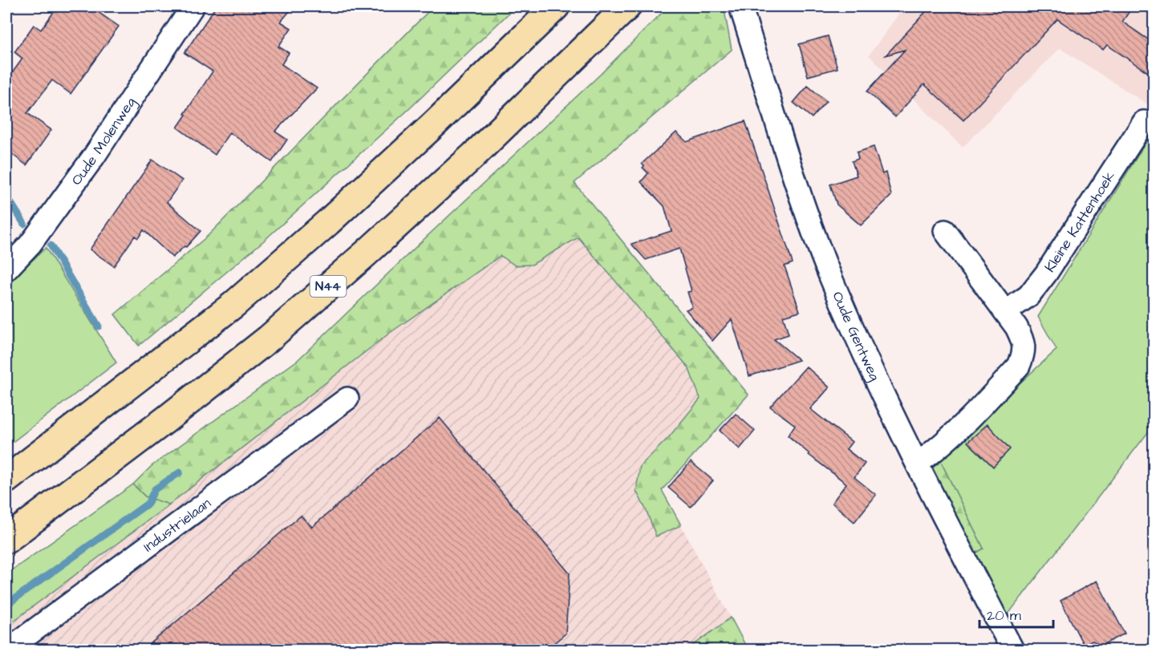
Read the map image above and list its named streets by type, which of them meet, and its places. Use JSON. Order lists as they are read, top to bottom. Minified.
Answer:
{"streets":{"highway":["N44"],"street":["Oude Molenweg","Kleine Kattenhoek","Oude Gentweg","Industrielaan"]},"scale_bar":"20 m"}
